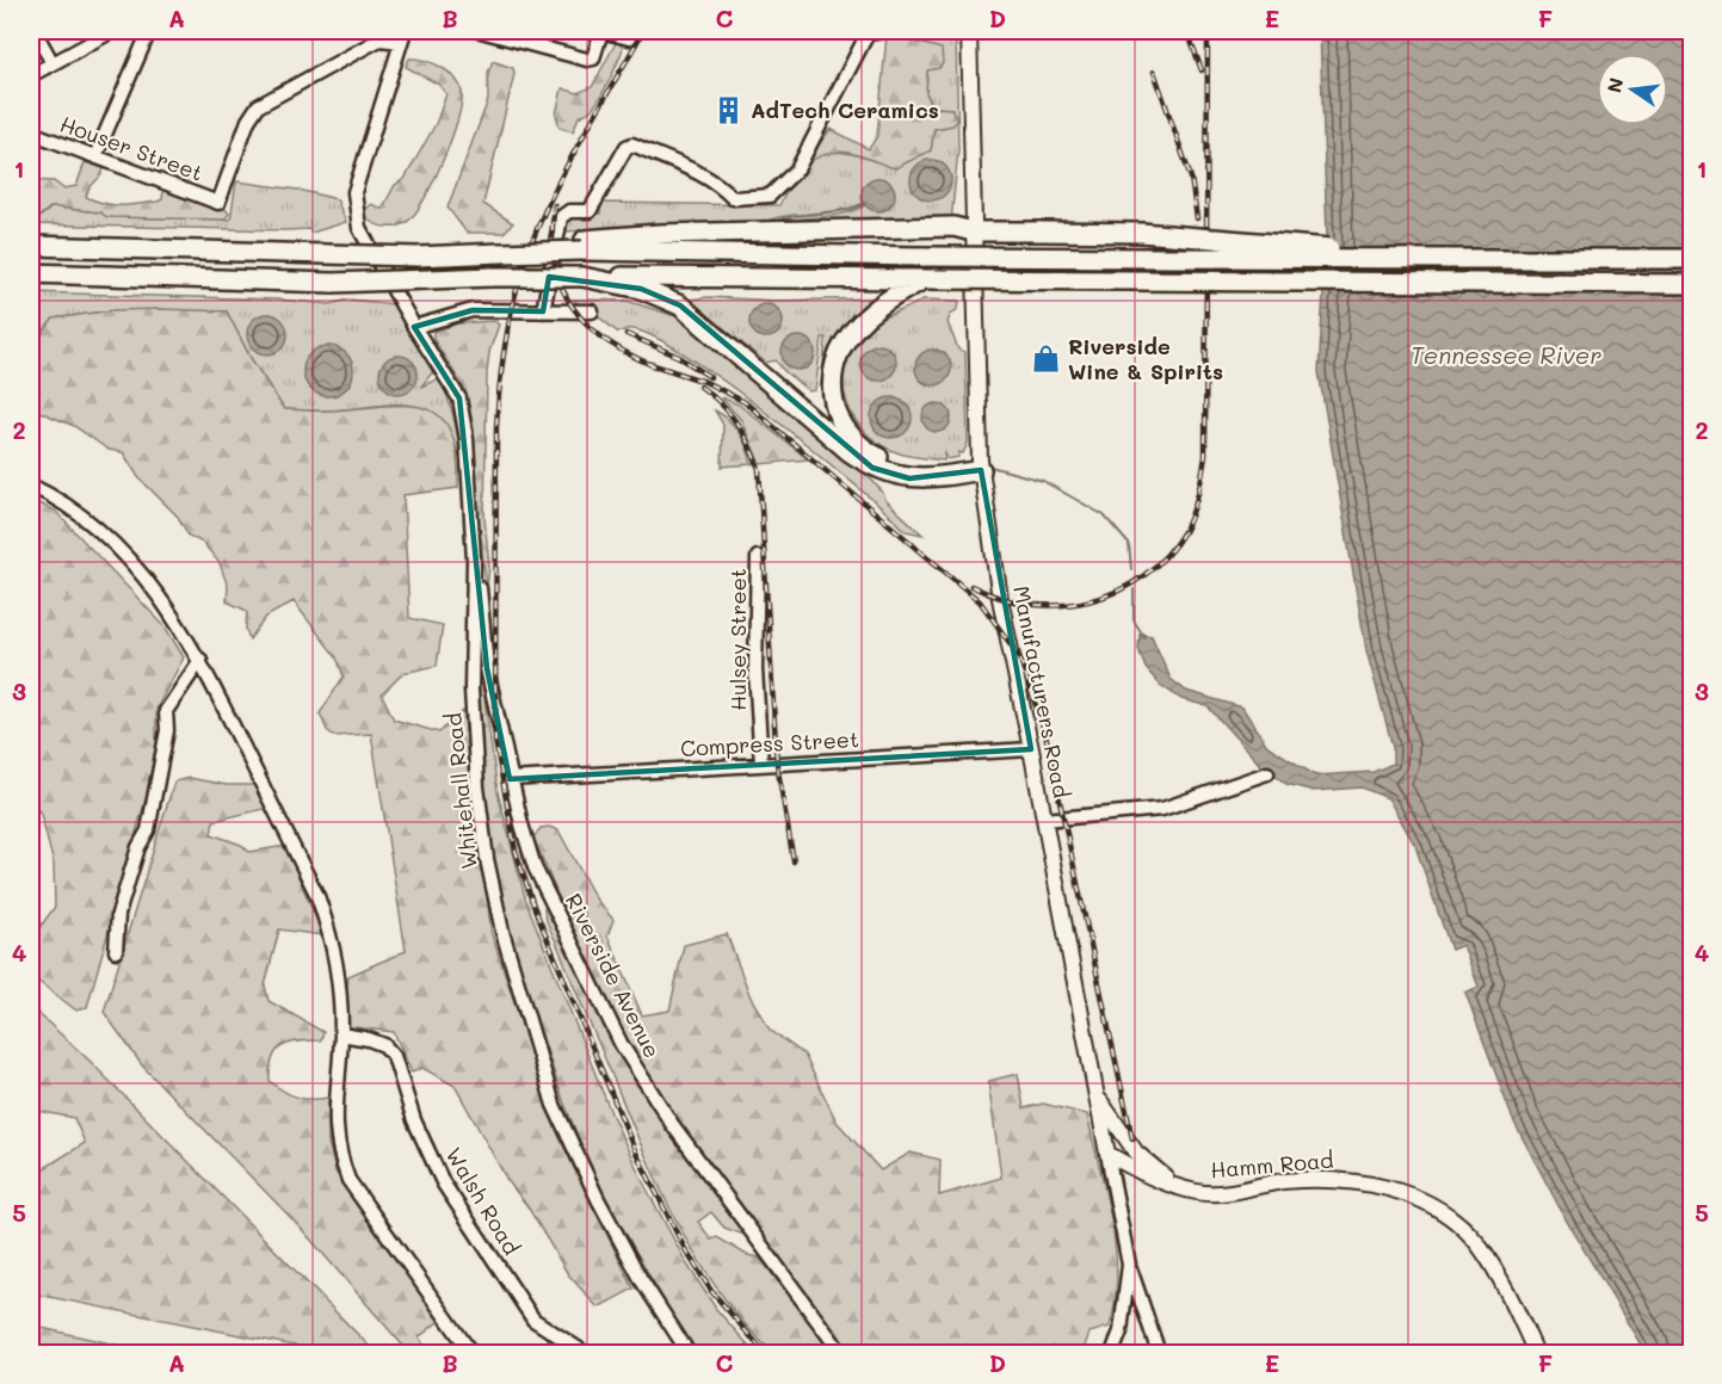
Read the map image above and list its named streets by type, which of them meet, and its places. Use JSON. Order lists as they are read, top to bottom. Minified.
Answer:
{"streets":{"main road":["Manufacturers Road","Hamm Road"],"street":["Houser Street","Hulsey Street","Compress Street","Whitehall Road","Riverside Avenue","Walsh Road"]},"crossings":[["Houser Street","Whitehall Road"],["Hulsey Street","Compress Street"],["Manufacturers Road","Compress Street"],["Manufacturers Road","Hamm Road"],["Compress Street","Riverside Avenue"],["Whitehall Road","Riverside Avenue"]],"water":["Tennessee River"],"places":{"building":["AdTech Ceramics"],"shop":["Riverside Wine & Spirits"]},"north":"left","grid":{"columns":["A","B","C","D","E","F"],"rows":["1","2","3","4","5"]}}
